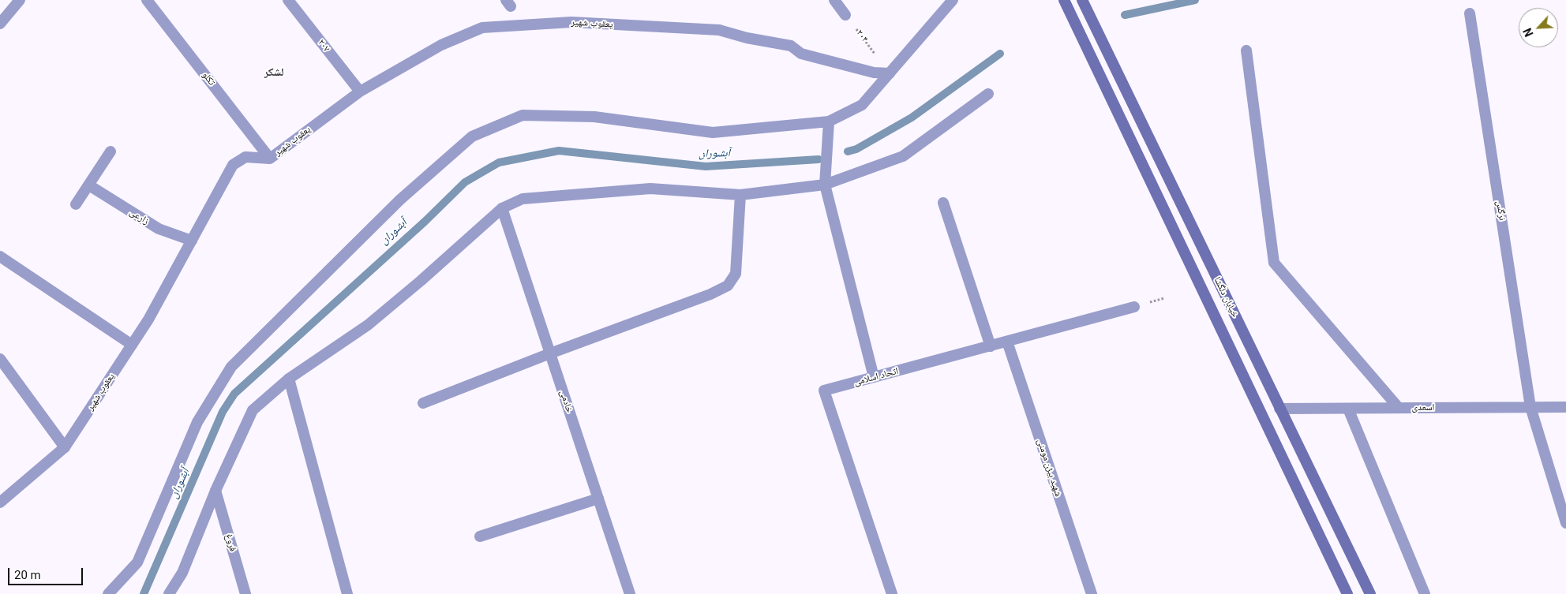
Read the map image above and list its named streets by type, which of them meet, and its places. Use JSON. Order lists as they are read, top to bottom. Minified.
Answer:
{"streets":{"main road":["خیابان دلگشا"],"street":["یعقوب شهیر","۲۰۷","تکلو","نرگس","زارعی","اتحاد اسلامی","خادمی","اسعدی","شهید بیژن مومنی","فروغ"],"path":["۲۰۴"]},"crossings":[["یعقوب شهیر","۲۰۴"],["یعقوب شهیر","۲۰۷"],["یعقوب شهیر","تکلو"],["یعقوب شهیر","زارعی"],["نرگس","اسعدی"],["خیابان دلگشا","اسعدی"],["اتحاد اسلامی","شهید بیژن مومنی"]],"districts":["لشکر"],"water":["آبشوران"],"scale_bar":"20 m","north":"bottom left"}
